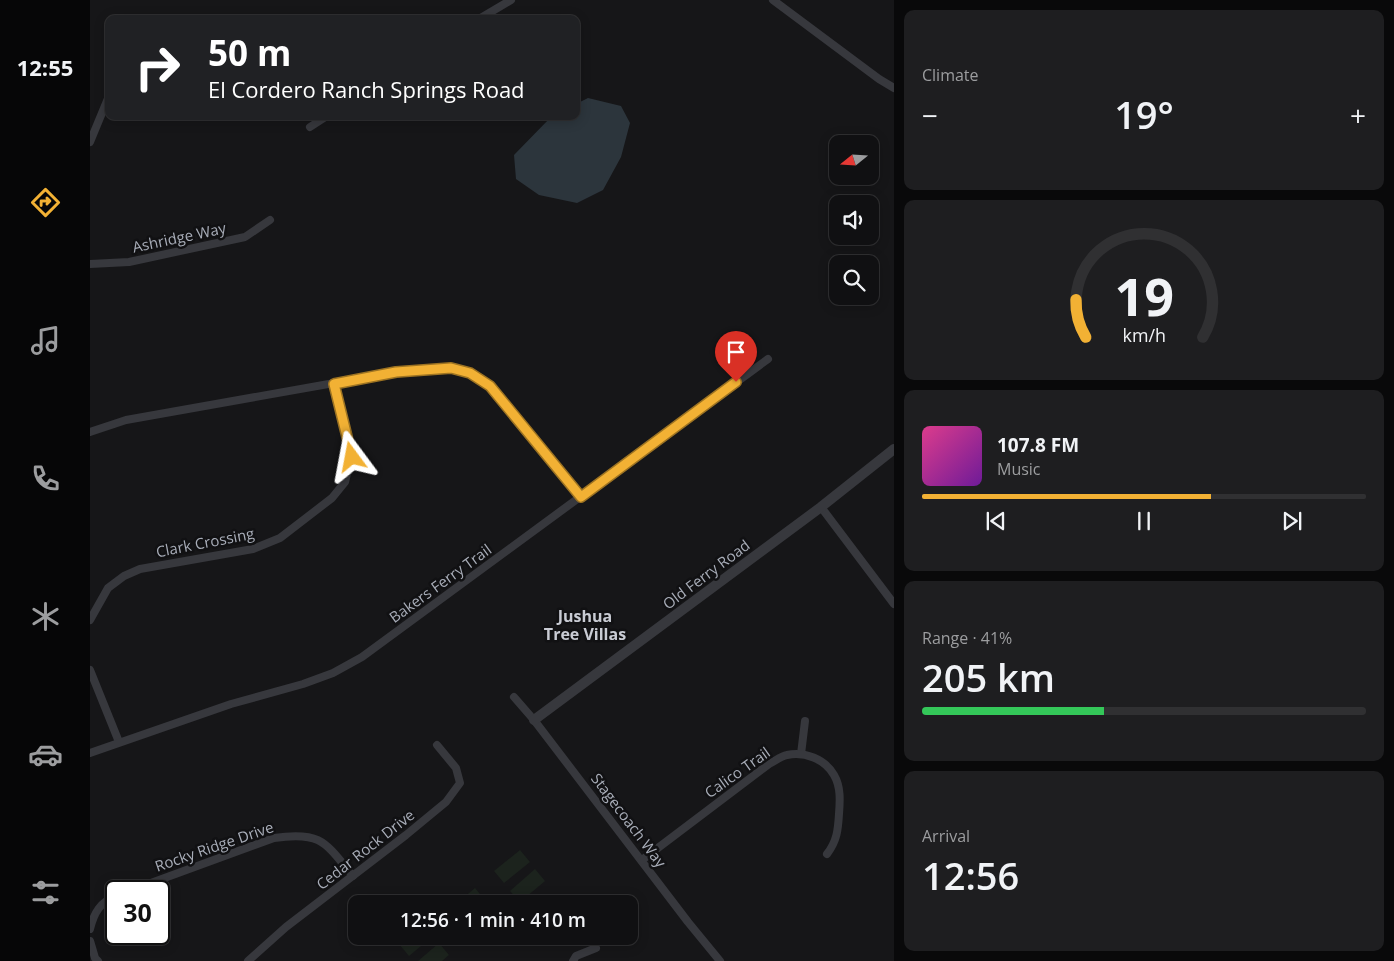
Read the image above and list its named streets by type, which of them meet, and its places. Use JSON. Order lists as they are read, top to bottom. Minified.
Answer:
{"streets":{"street":["Ashridge Way","Clark Crossing","Old Ferry Road","Bakers Ferry Trail","Calico Trail","Stagecoach Way","Rocky Ridge Drive","Cedar Rock Drive"]},"crossings":[["Old Ferry Road","Stagecoach Way"],["Calico Trail","Stagecoach Way"],["Rocky Ridge Drive","Cedar Rock Drive"]],"districts":["Jushua Tree Villas"],"north":"left","page":{"tabs":"12:55","tile":["Climate",["Range · 41%","205 km"],["Arrival","12:56"]],"turn":["50 m","El Cordero Ranch Springs Road"],"heat":["−","19°","+"],"song":["107.8 FM","Music"],"limit":"30","trip":"12:56 · 1 min · 410 m","gauge":["19","km/h"]}}
